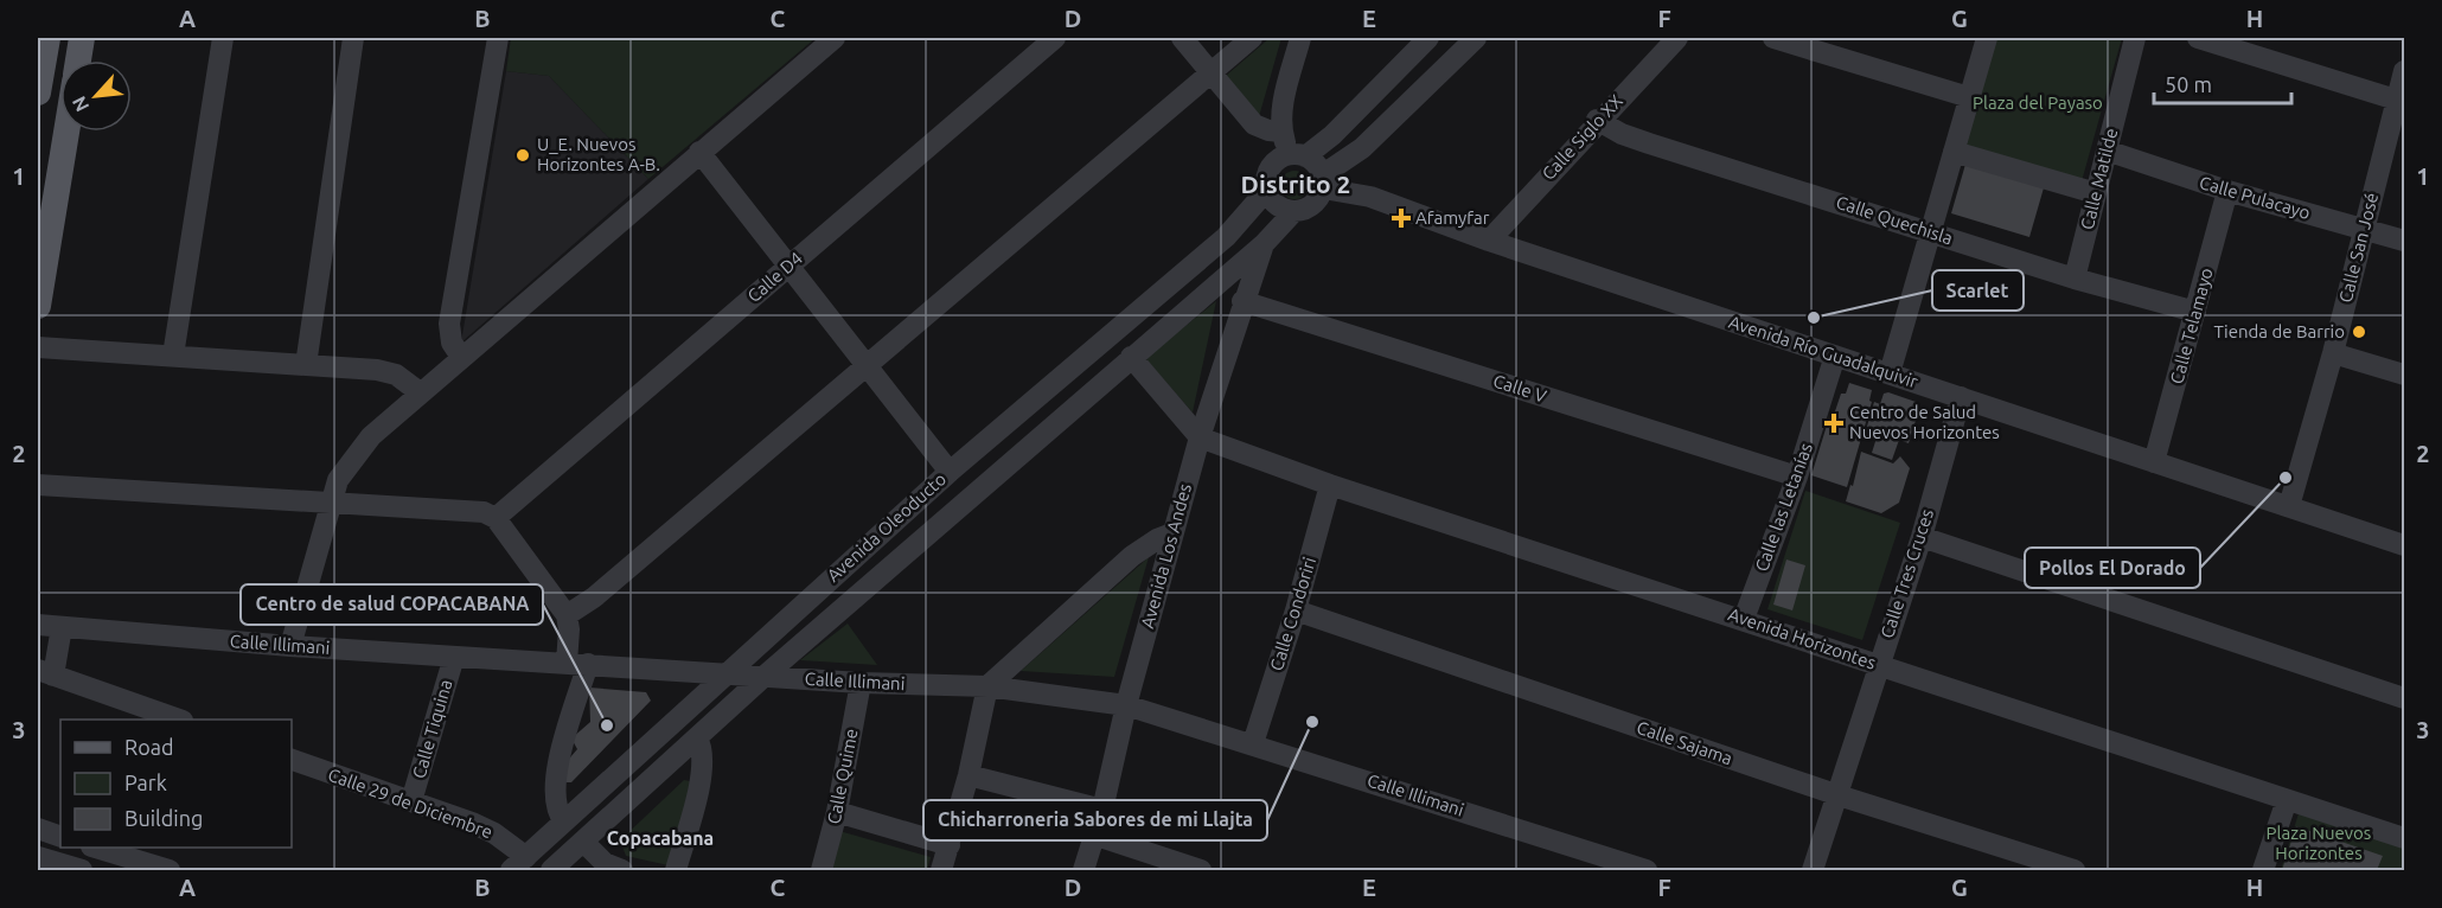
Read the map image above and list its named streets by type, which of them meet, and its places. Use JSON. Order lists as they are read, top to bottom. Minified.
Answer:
{"streets":{"street":["Calle Siglo XX","Calle Matilde","Calle Pulacayo","Calle Quechisla","Calle San José","Calle D4","Calle Telamayo","Avenida Río Guadalquivir","Calle V","Calle las Letanías","Avenida Oleoducto","Avenida Los Andes","Calle Tres Cruces","Calle Condoriri","Avenida Horizontes","Calle Illimani","Calle Tiquina","Calle Sajama","Calle Quime","Calle 29 de Diciembre"]},"crossings":[["Calle Siglo XX","Calle Quechisla"],["Calle Siglo XX","Avenida Río Guadalquivir"],["Calle Matilde","Calle Pulacayo"],["Calle Matilde","Calle Quechisla"],["Calle Pulacayo","Calle San José"],["Calle Pulacayo","Calle Telamayo"],["Calle Quechisla","Calle Telamayo"],["Calle San José","Avenida Río Guadalquivir"],["Calle Telamayo","Avenida Río Guadalquivir"],["Avenida Río Guadalquivir","Calle las Letanías"],["Avenida Río Guadalquivir","Avenida Oleoducto"],["Avenida Río Guadalquivir","Calle Tres Cruces"],["Calle V","Calle las Letanías"],["Calle V","Avenida Los Andes"],["Calle las Letanías","Avenida Horizontes"],["Avenida Oleoducto","Avenida Los Andes"],["Avenida Oleoducto","Calle Illimani"],["Avenida Oleoducto","Calle 29 de Diciembre"],["Avenida Los Andes","Avenida Horizontes"],["Avenida Los Andes","Calle Illimani"],["Calle Tres Cruces","Avenida Horizontes"],["Calle Tres Cruces","Calle Sajama"],["Calle Condoriri","Avenida Horizontes"],["Calle Condoriri","Calle Illimani"],["Calle Condoriri","Calle Sajama"],["Calle Illimani","Calle Tiquina"],["Calle Illimani","Calle Quime"],["Calle Tiquina","Calle 29 de Diciembre"]],"districts":["Distrito 2","Copacabana"],"parks":["Plaza del Payaso","Plaza Nuevos Horizontes"],"places":{"other":["U_E. Nuevos Horizontes A-B.","Scarlet","Tienda de Barrio","Pollos El Dorado","Chicharroneria Sabores de mi Llajta","Centro de salud COPACABANA"],"health":["Afamyfar","Centro de Salud Nuevos Horizontes"]},"legend":["Road","Park","Building"],"scale_bar":"50 m","north":"bottom left","grid":{"columns":["A","B","C","D","E","F","G","H"],"rows":["1","2","3"]}}
